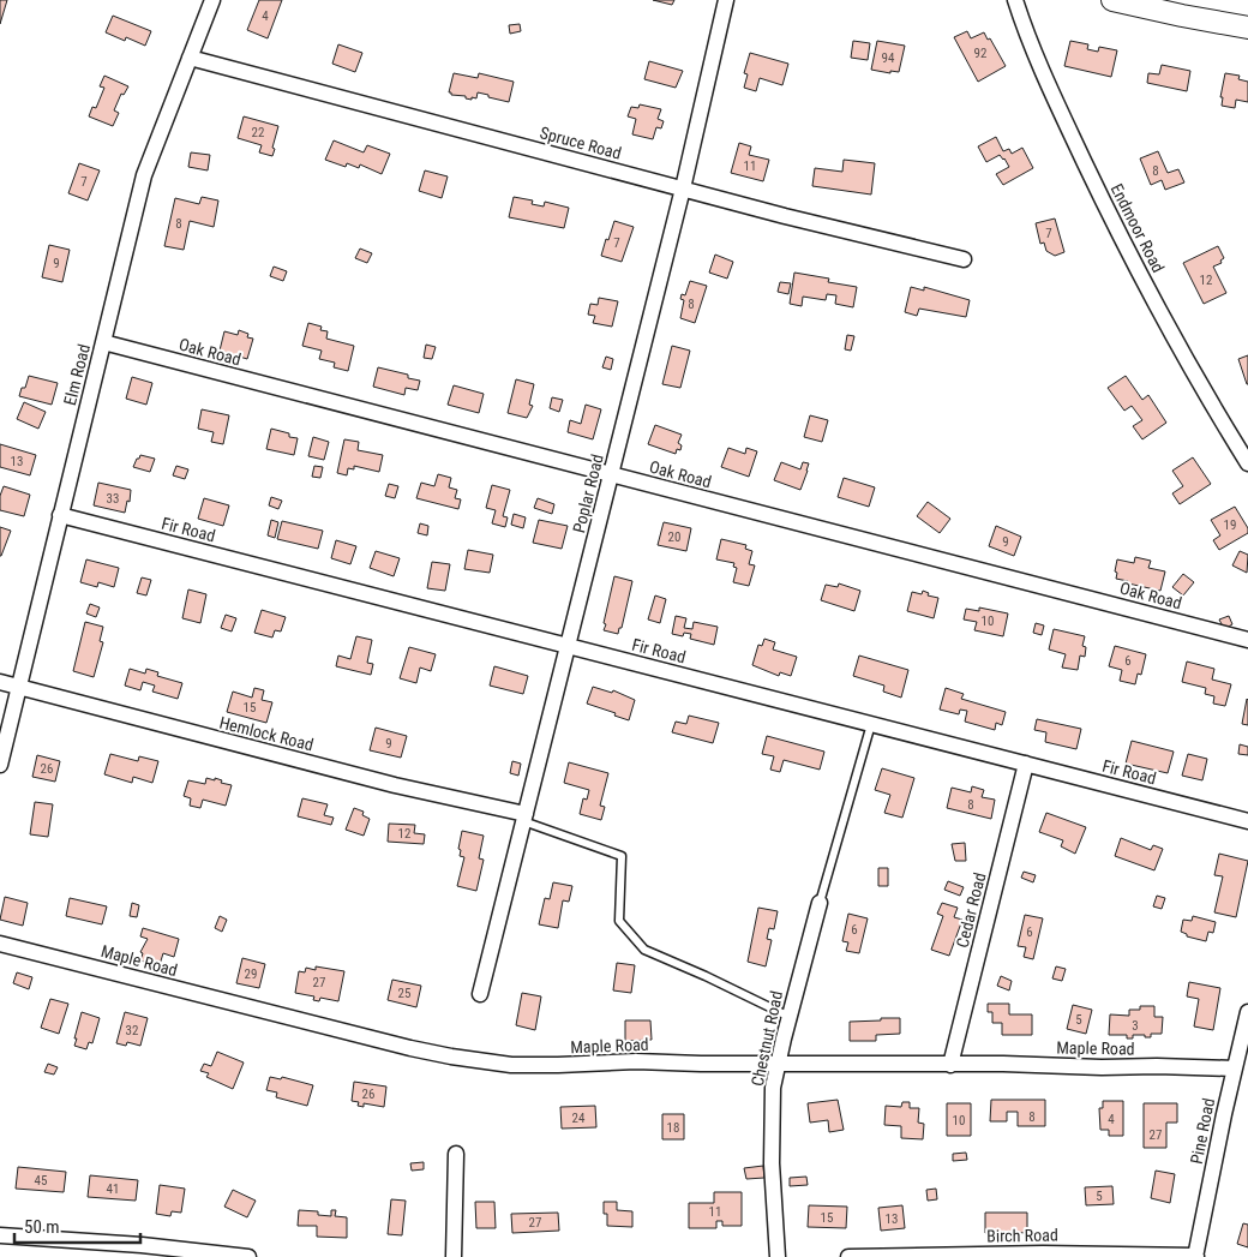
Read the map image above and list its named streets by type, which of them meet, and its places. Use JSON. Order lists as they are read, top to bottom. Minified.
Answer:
{"streets":{"street":["Spruce Road","Endmoor Road","Oak Road","Elm Road","Poplar Road","Fir Road","Hemlock Road","Cedar Road","Maple Road","Chestnut Road","Pine Road","Birch Road"]},"crossings":[["Spruce Road","Elm Road"],["Spruce Road","Poplar Road"],["Oak Road","Elm Road"],["Oak Road","Poplar Road"],["Elm Road","Fir Road"],["Elm Road","Hemlock Road"],["Poplar Road","Fir Road"],["Poplar Road","Hemlock Road"],["Fir Road","Cedar Road"],["Cedar Road","Maple Road"],["Maple Road","Chestnut Road"],["Maple Road","Pine Road"],["Pine Road","Birch Road"]],"house_numbers":["4","92","94","22","11","8","7","8","7","7","9","12","8","13","33","19","20","9","10","6","15","9","26","8","12","6","6","29","27","25","5","3","32","26","8","24","4","10","18","27","45","41","5","11","15","13","27"],"scale_bar":"50 m"}
